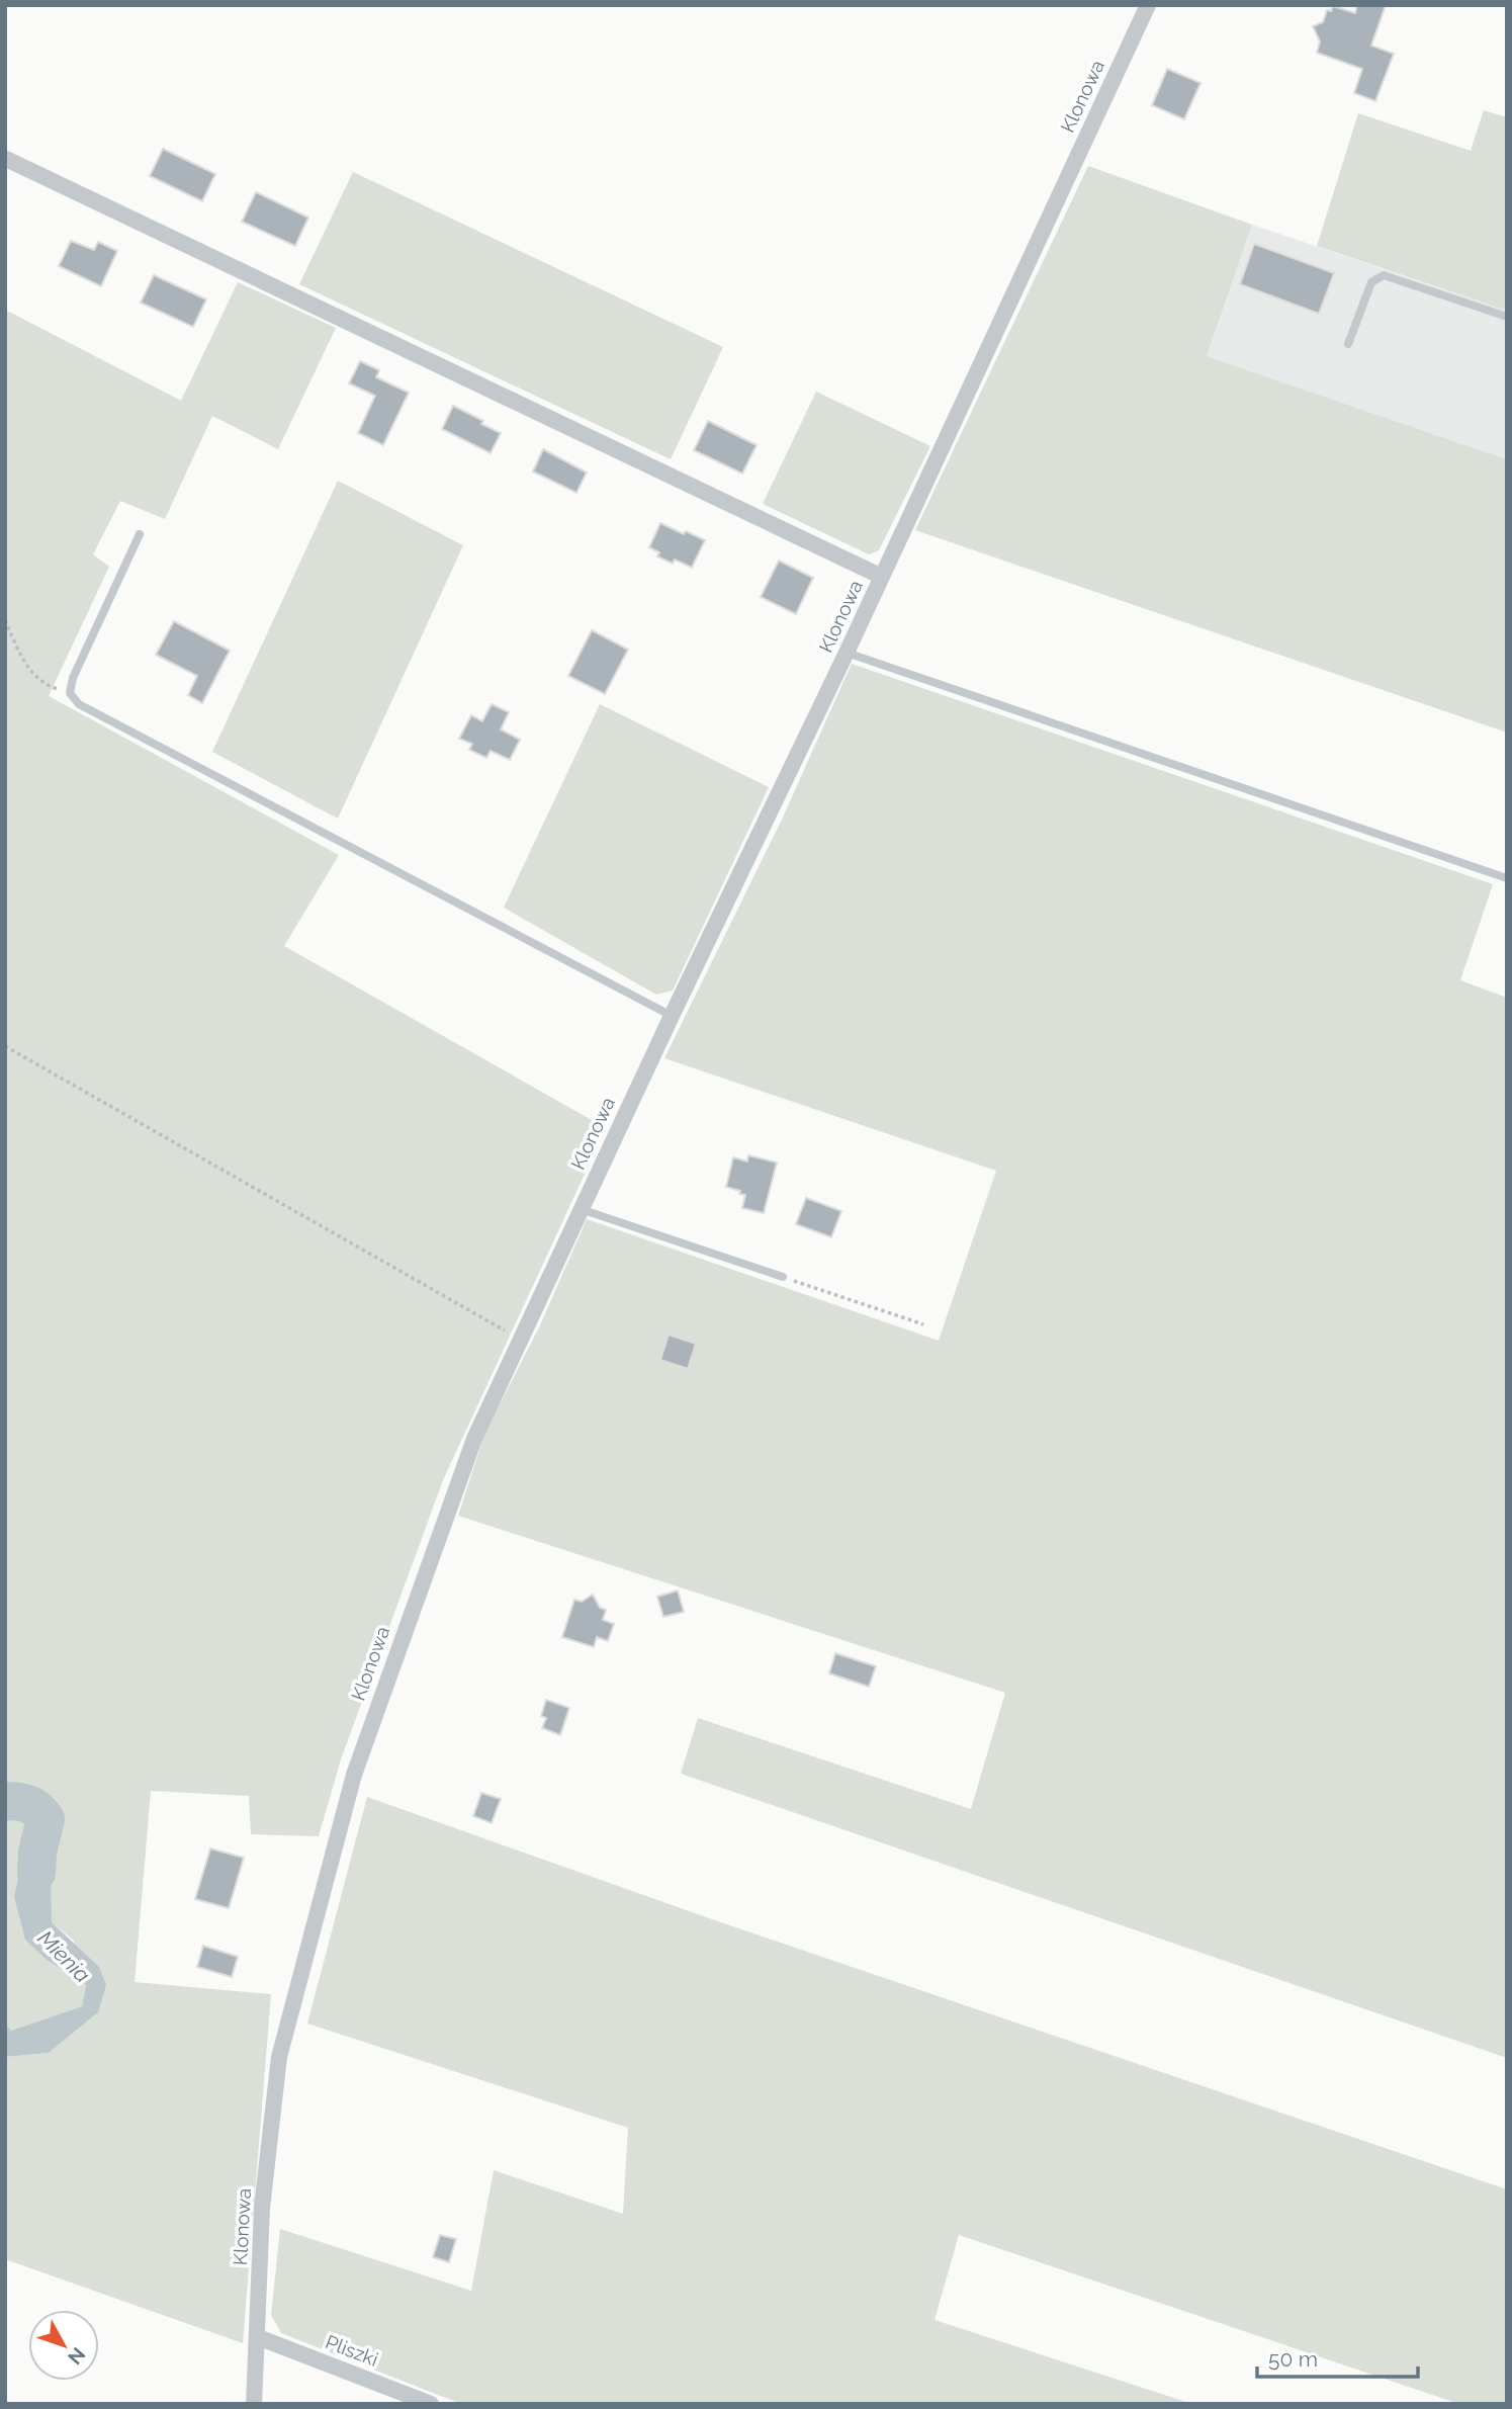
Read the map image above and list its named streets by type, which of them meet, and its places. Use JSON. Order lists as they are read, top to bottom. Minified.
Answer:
{"streets":{"street":["Klonowa","Pliszki"]},"crossings":[["Klonowa","Pliszki"]],"water":["Mienia"],"scale_bar":"50 m","north":"bottom right"}
